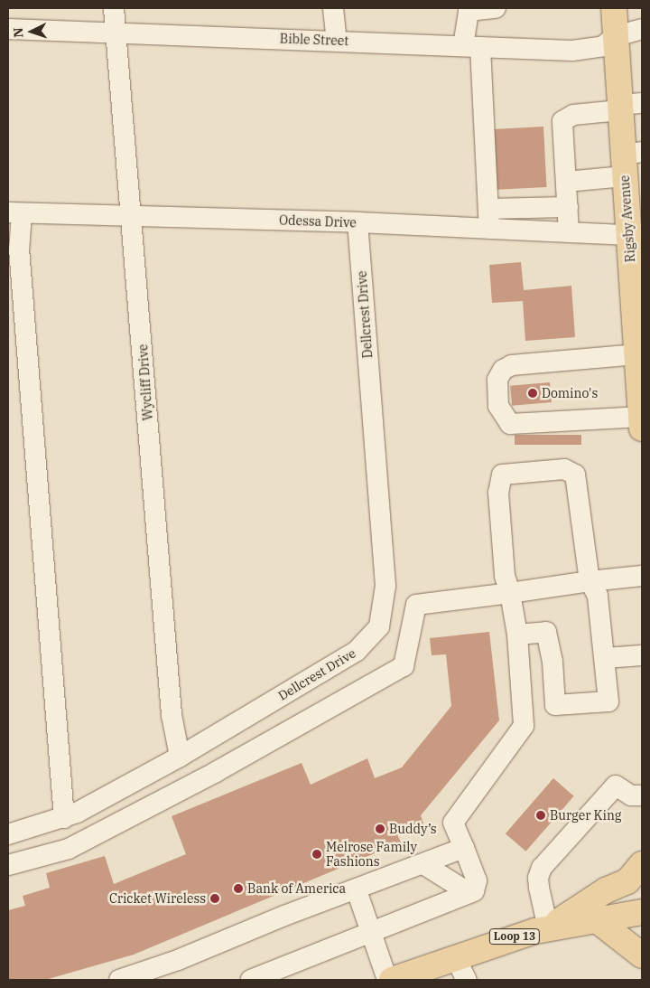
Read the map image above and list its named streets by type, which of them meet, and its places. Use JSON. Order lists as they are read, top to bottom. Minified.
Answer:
{"streets":{"main road":["Rigsby Avenue","Loop 13"],"street":["Bible Street","Odessa Drive","Dellcrest Drive","Wycliff Drive"]},"crossings":[["Bible Street","Rigsby Avenue"],["Bible Street","Wycliff Drive"],["Rigsby Avenue","Odessa Drive"],["Odessa Drive","Dellcrest Drive"],["Odessa Drive","Wycliff Drive"],["Dellcrest Drive","Wycliff Drive"]],"places":["Domino's","Burger King","Buddy’s","Melrose Family Fashions","Bank of America","Cricket Wireless"],"north":"left"}
